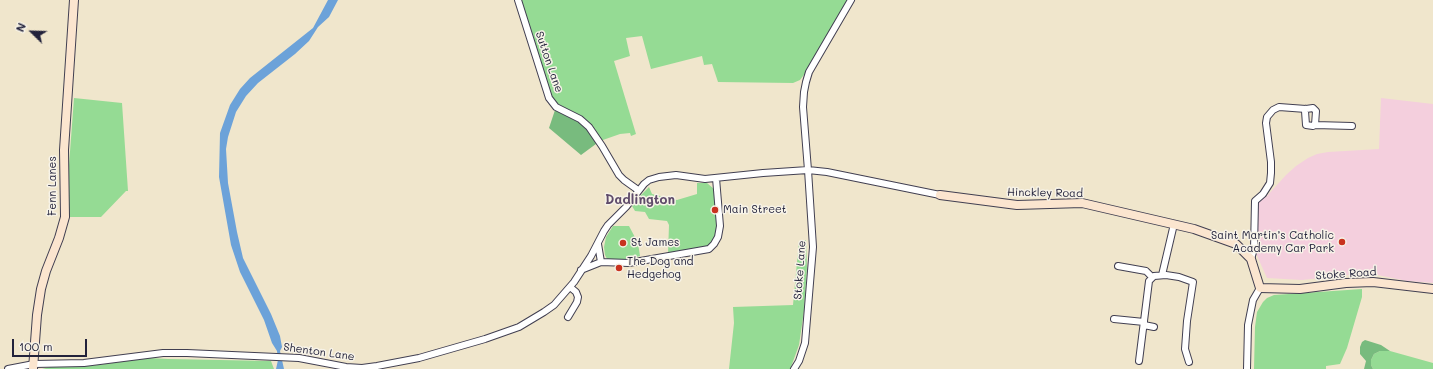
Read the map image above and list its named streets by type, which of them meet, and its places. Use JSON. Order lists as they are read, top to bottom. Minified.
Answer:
{"streets":{"street":["Sutton Lane","Fenn Lanes","Hinckley Road","Stoke Lane","Stoke Road","Shenton Lane"]},"crossings":[["Fenn Lanes","Shenton Lane"],["Hinckley Road","Stoke Lane"]],"districts":["Dadlington"],"places":["Main Street","Saint Martin’s Catholic Academy Car Park","St James","The Dog and Hedgehog"],"scale_bar":"100 m","north":"top left"}
